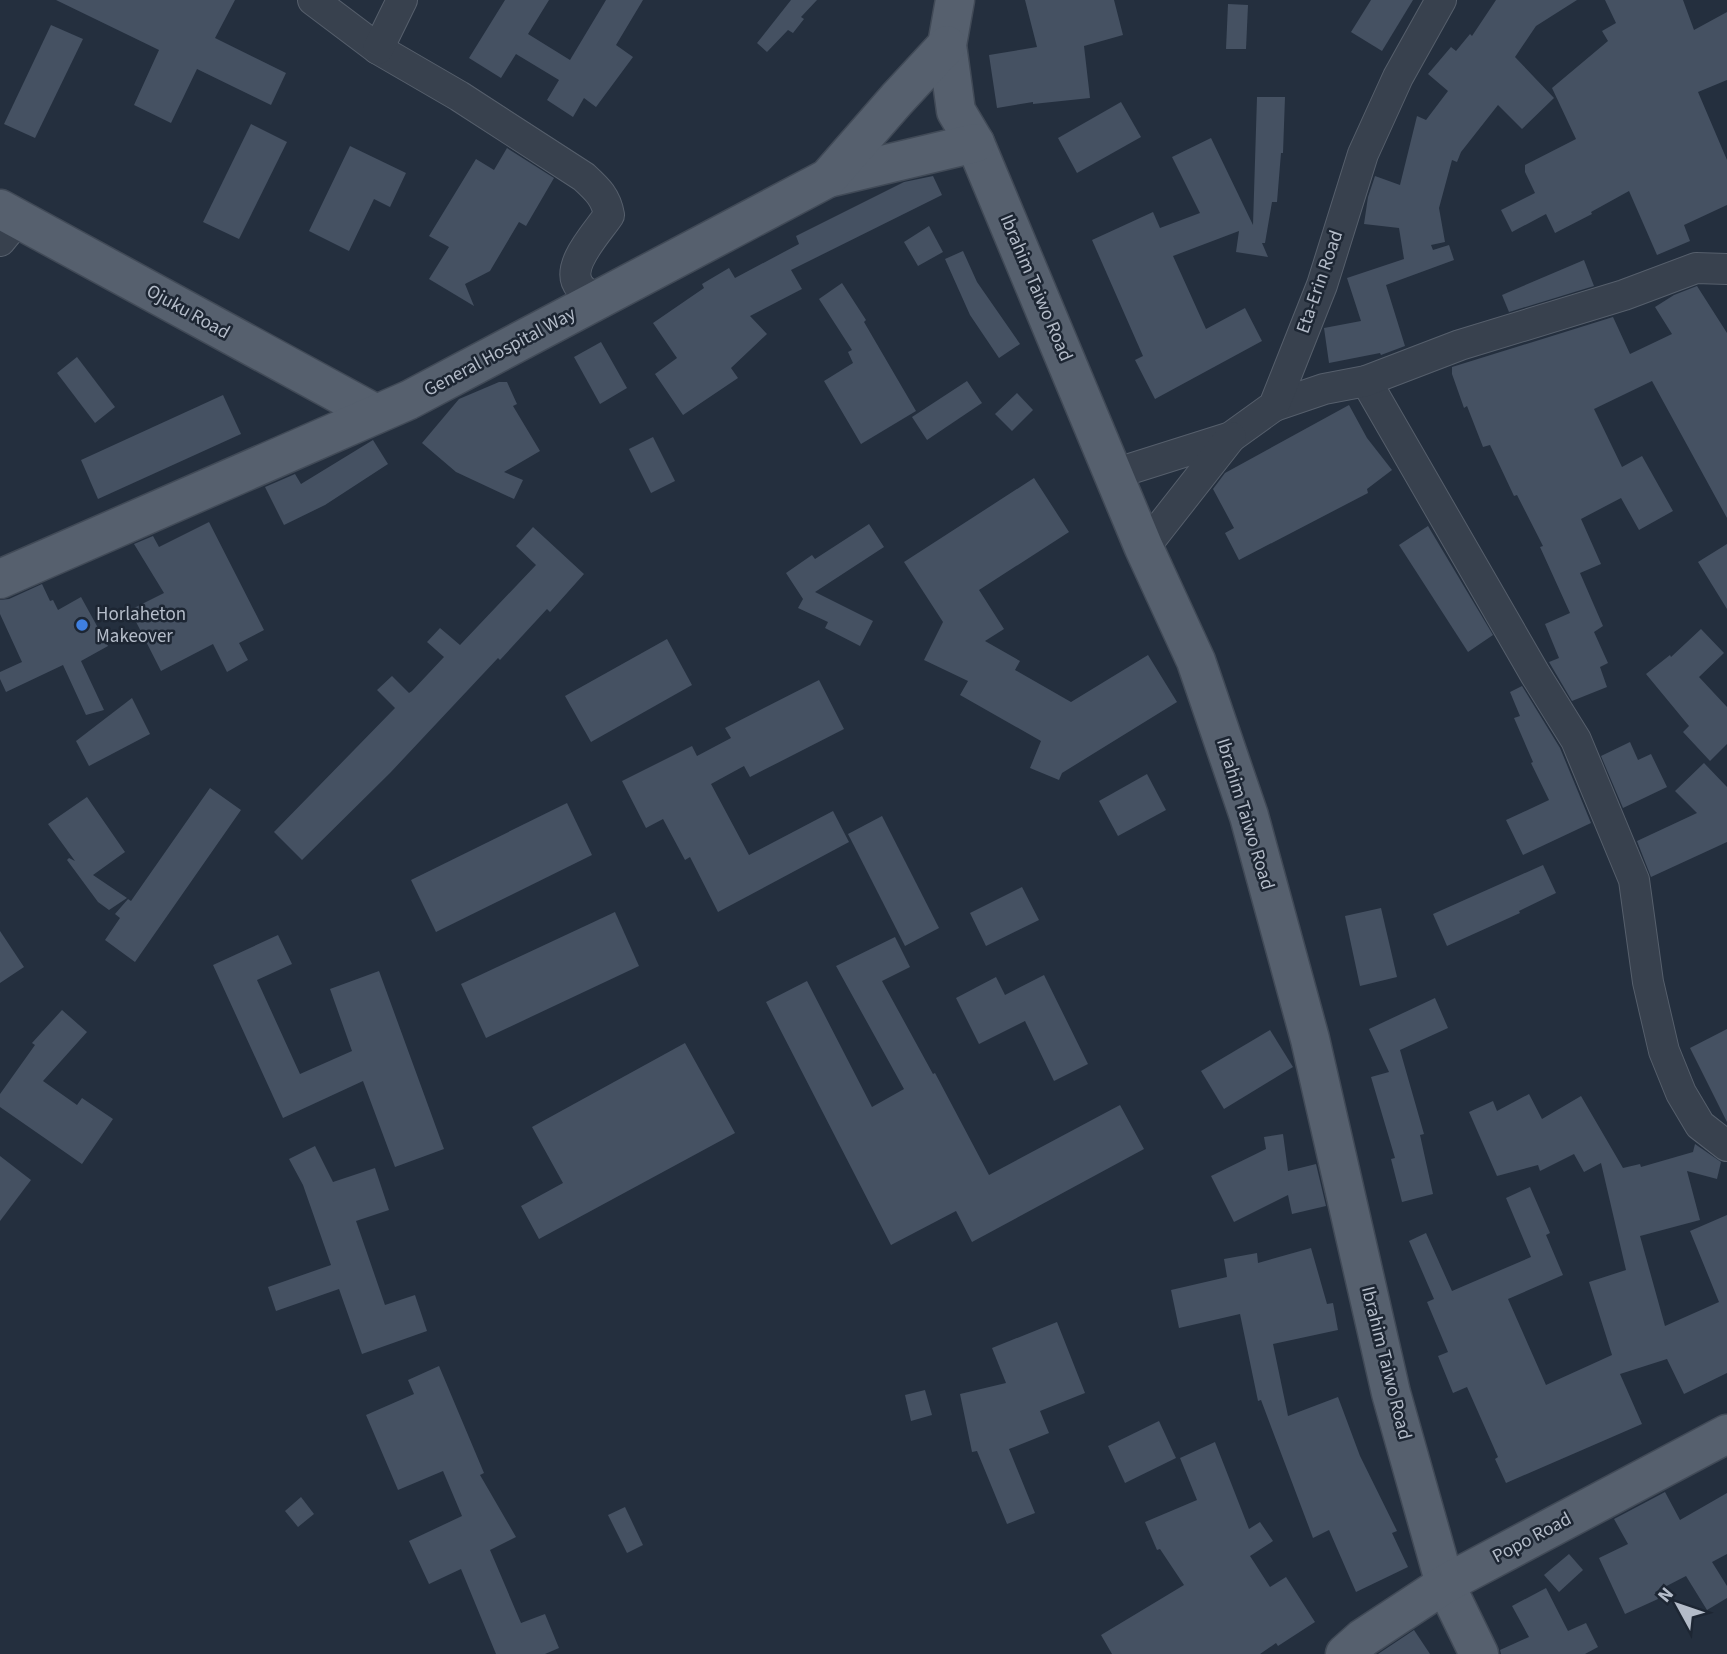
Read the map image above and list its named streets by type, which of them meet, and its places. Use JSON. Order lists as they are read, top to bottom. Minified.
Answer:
{"streets":{"main road":["Ibrahim Taiwo Road","Ojuku Road","General Hospital Way","Popo Road"],"street":["Eta-Erin Road"]},"crossings":[["Ibrahim Taiwo Road","General Hospital Way"],["Ibrahim Taiwo Road","Popo Road"],["Ojuku Road","General Hospital Way"]],"places":["Horlaheton Makeover"],"north":"top left"}
